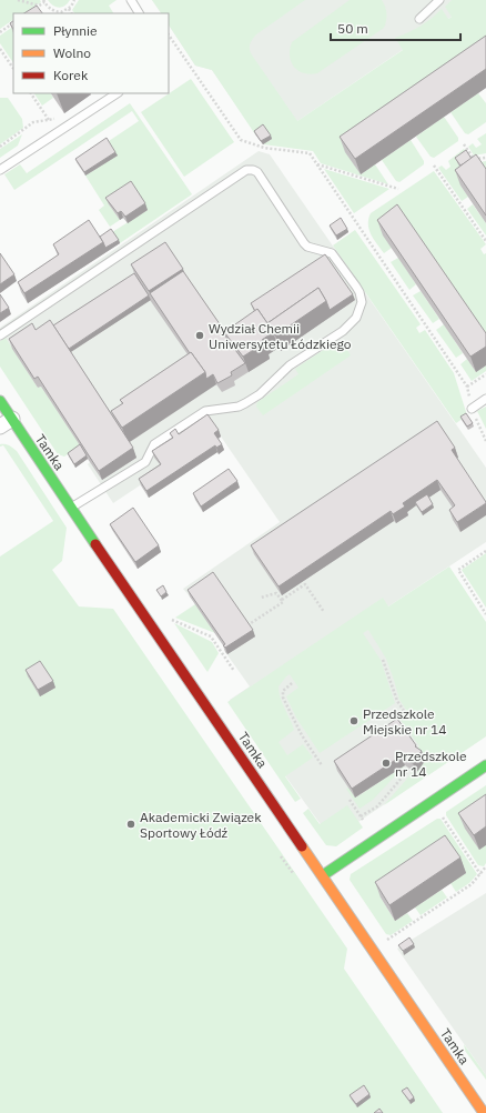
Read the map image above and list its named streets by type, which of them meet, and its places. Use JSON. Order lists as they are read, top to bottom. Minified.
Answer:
{"streets":{"street":["Tamka"]},"places":["Wydział Chemii Uniwersytetu Łódzkiego","Przedszkole Miejskie nr 14","Przedszkole nr 14","Akademicki Związek Sportowy Łódź"],"legend":["Płynnie","Wolno","Korek"],"scale_bar":"50 m"}
